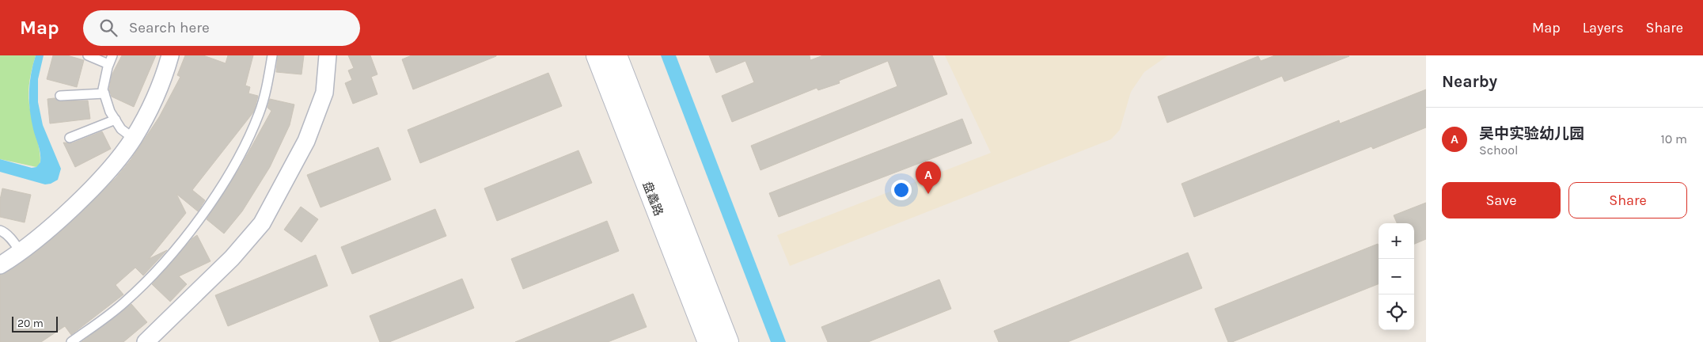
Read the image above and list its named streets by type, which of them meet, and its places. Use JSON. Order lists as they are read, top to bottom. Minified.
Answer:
{"streets":{"main road":["盘蠡路"]},"scale_bar":"20 m","page":{"header":"Map","search":"Search here","nav":["Map","Layers","Share"],"heading":"Nearby","list":[{"mark":"A","name":"吴中实验幼儿园","note":"School","value":"10 m"}],"pins":"A","buttons":["Save","Share"],"map_buttons":["+","−"],"scale":"20 m"}}
